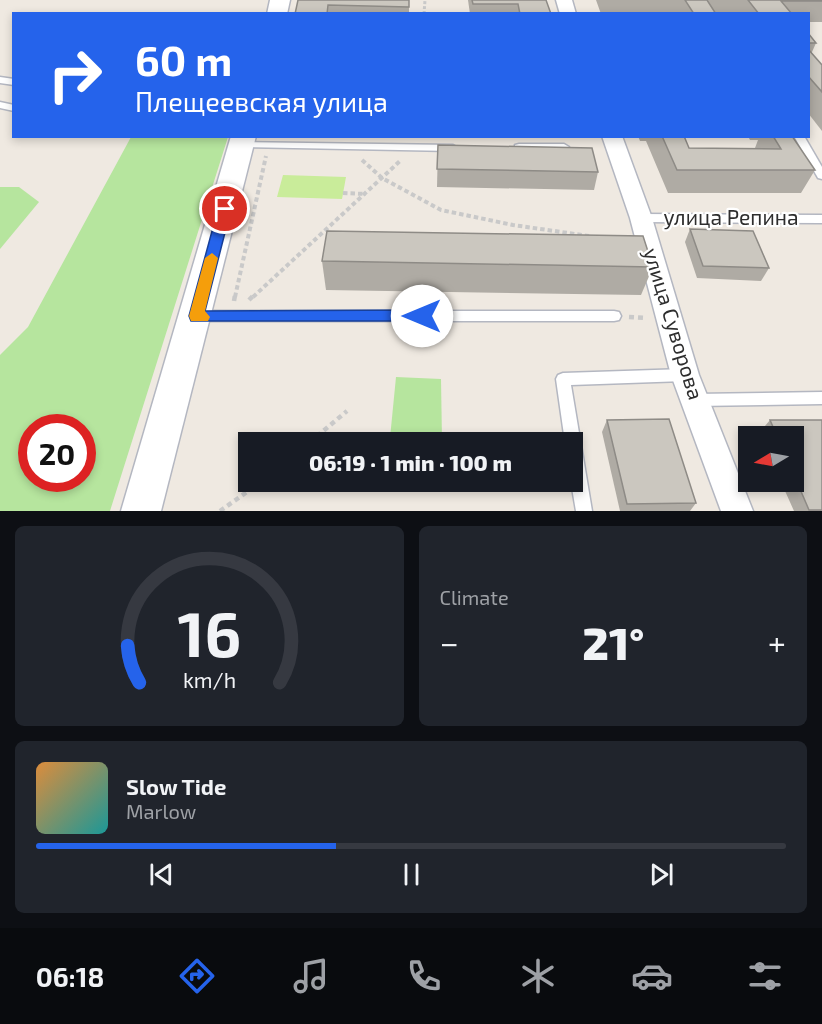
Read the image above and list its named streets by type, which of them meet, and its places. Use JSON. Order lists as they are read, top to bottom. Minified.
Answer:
{"streets":{"street":["улица Суворова"],"lane":["улица Репина"]},"crossings":[["улица Репина","улица Суворова"]],"north":"left","page":{"turn":["60 m","Плещеевская улица"],"limit":"20","trip":"06:19 · 1 min · 100 m","tile":"Climate","heat":["−","21°","+"],"song":["Slow Tide","Marlow"],"tabs":"06:18","gauge":["16","km/h"]}}
